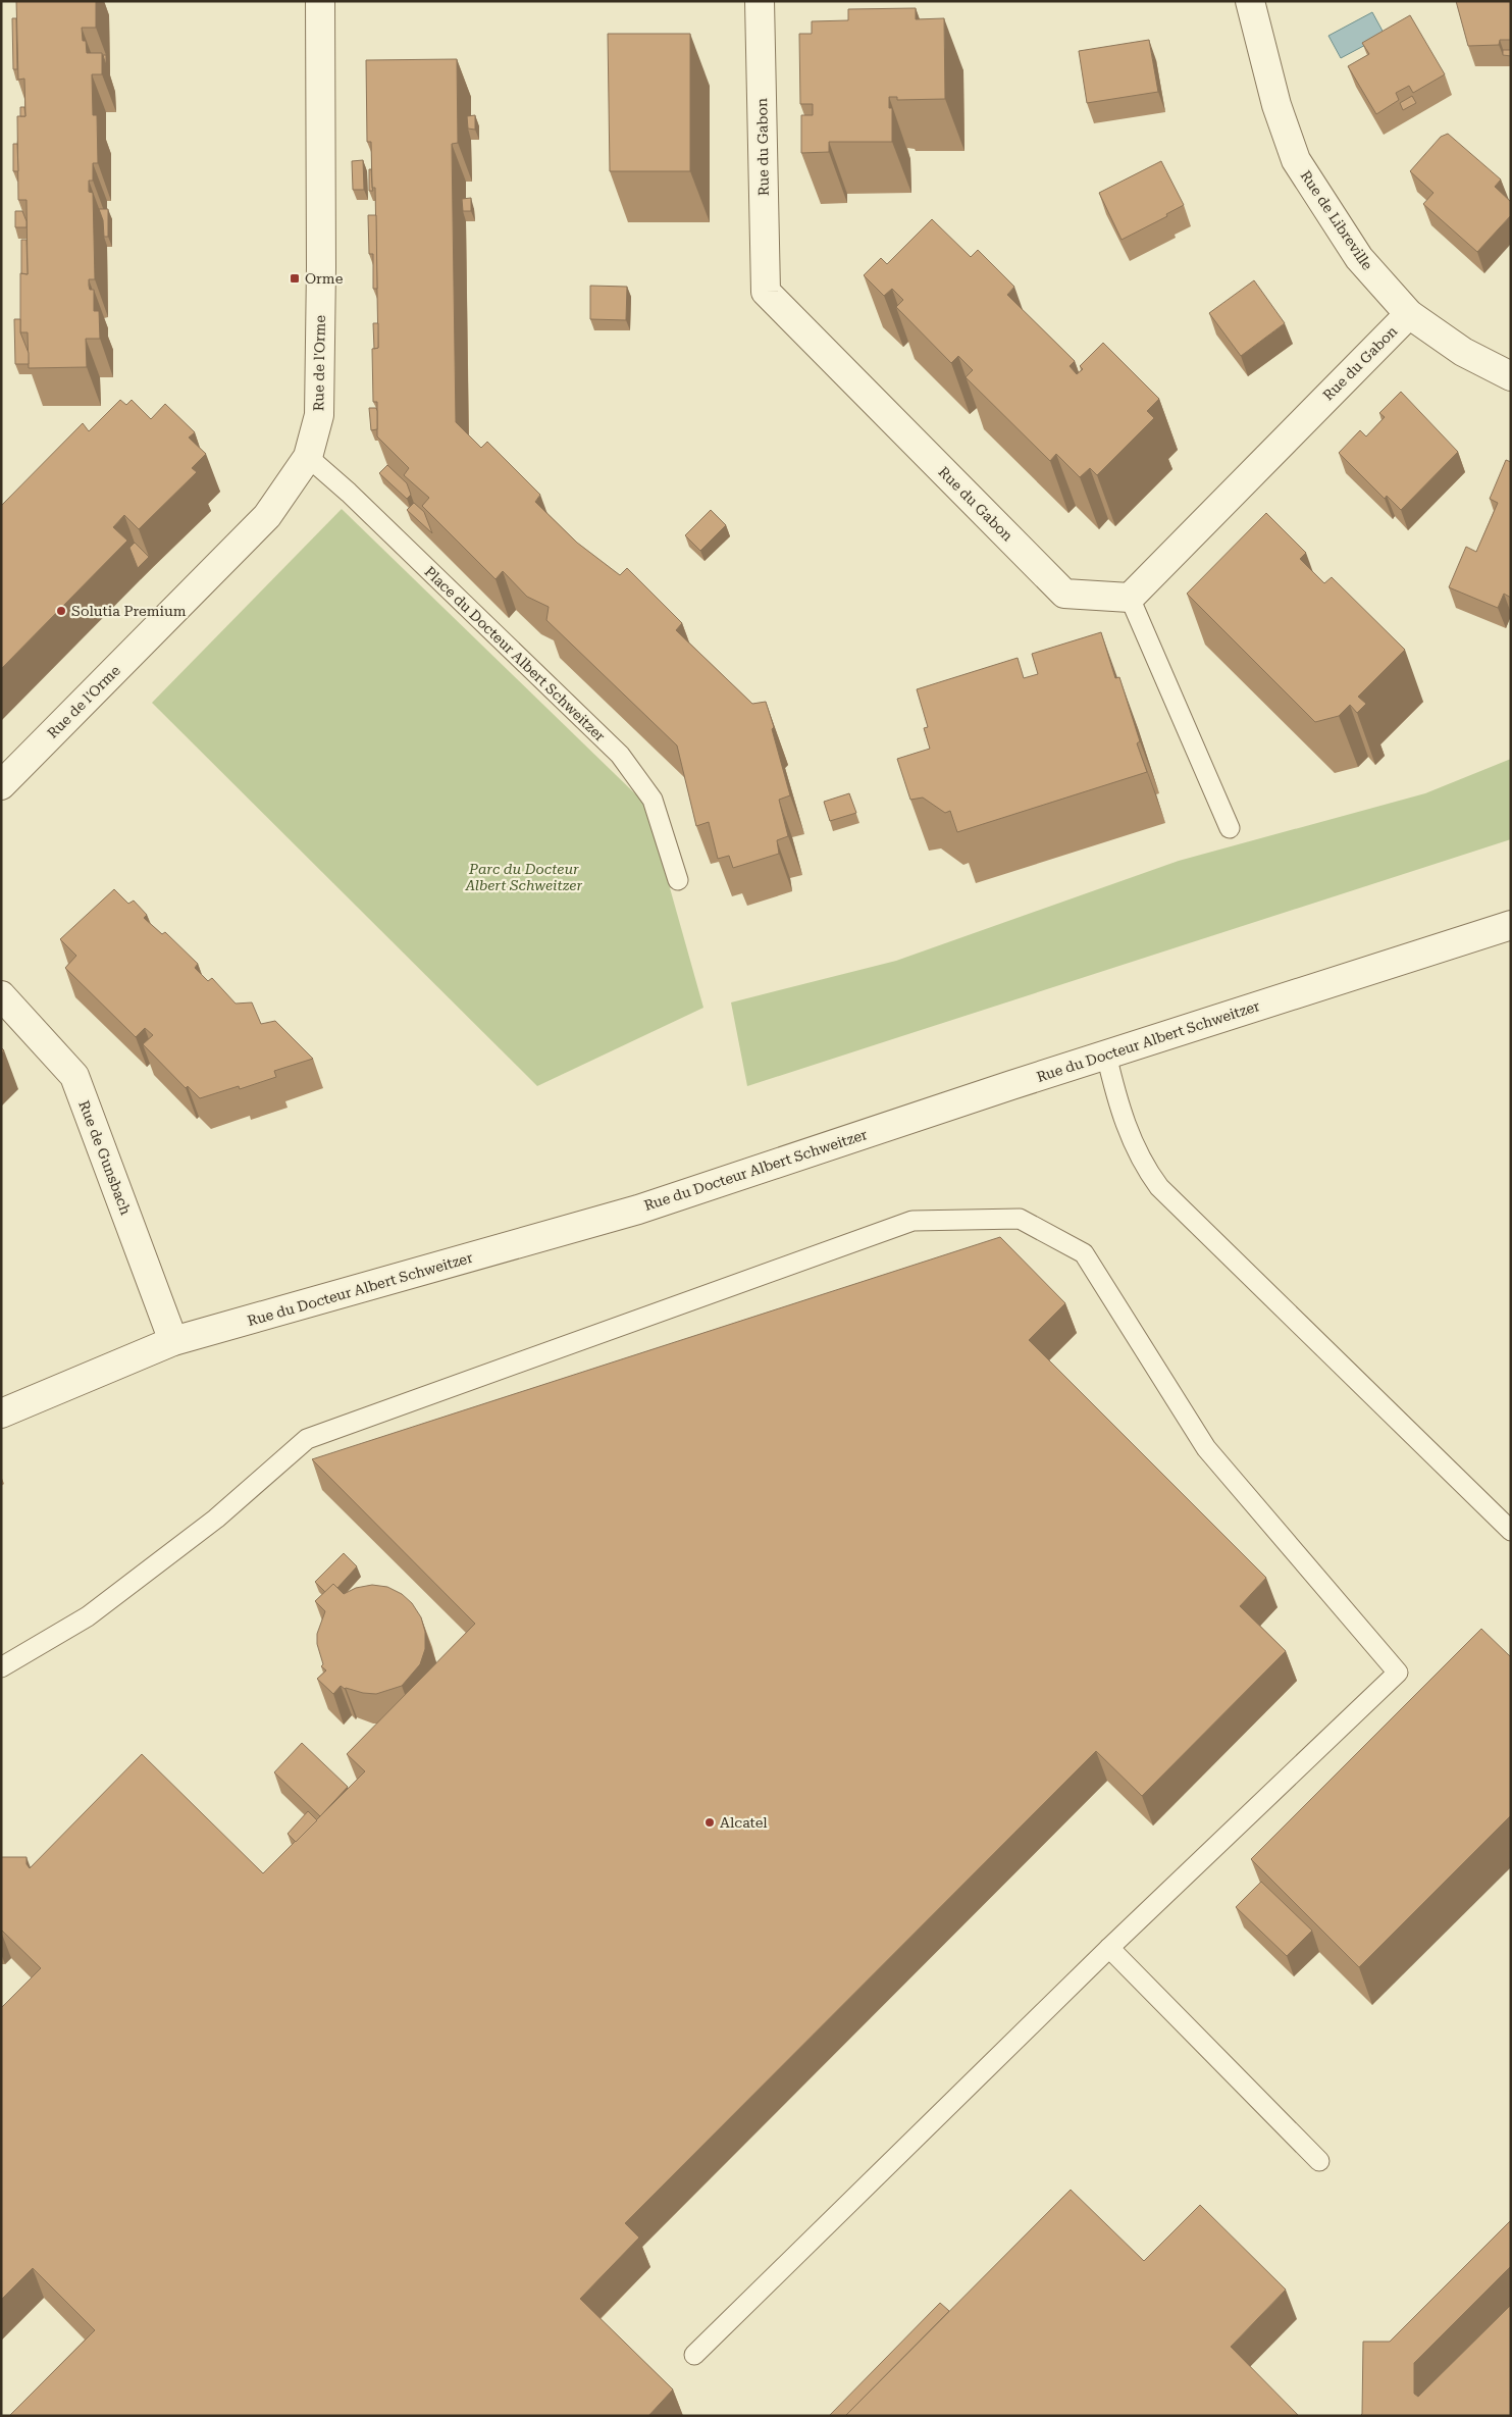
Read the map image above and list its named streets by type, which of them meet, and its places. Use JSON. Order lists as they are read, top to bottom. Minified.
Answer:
{"streets":{"street":["Rue du Gabon","Rue de Libreville","Rue de l'Orme","Rue du Docteur Albert Schweitzer","Rue de Gunsbach"],"lane":["Place du Docteur Albert Schweitzer"]},"crossings":[["Rue du Gabon","Rue de Libreville"],["Rue de l'Orme","Place du Docteur Albert Schweitzer"],["Rue du Docteur Albert Schweitzer","Rue de Gunsbach"]],"parks":["Parc du Docteur Albert Schweitzer"],"places":{"transit":["Orme"],"other":["Solutia Premium","Alcatel"]}}
